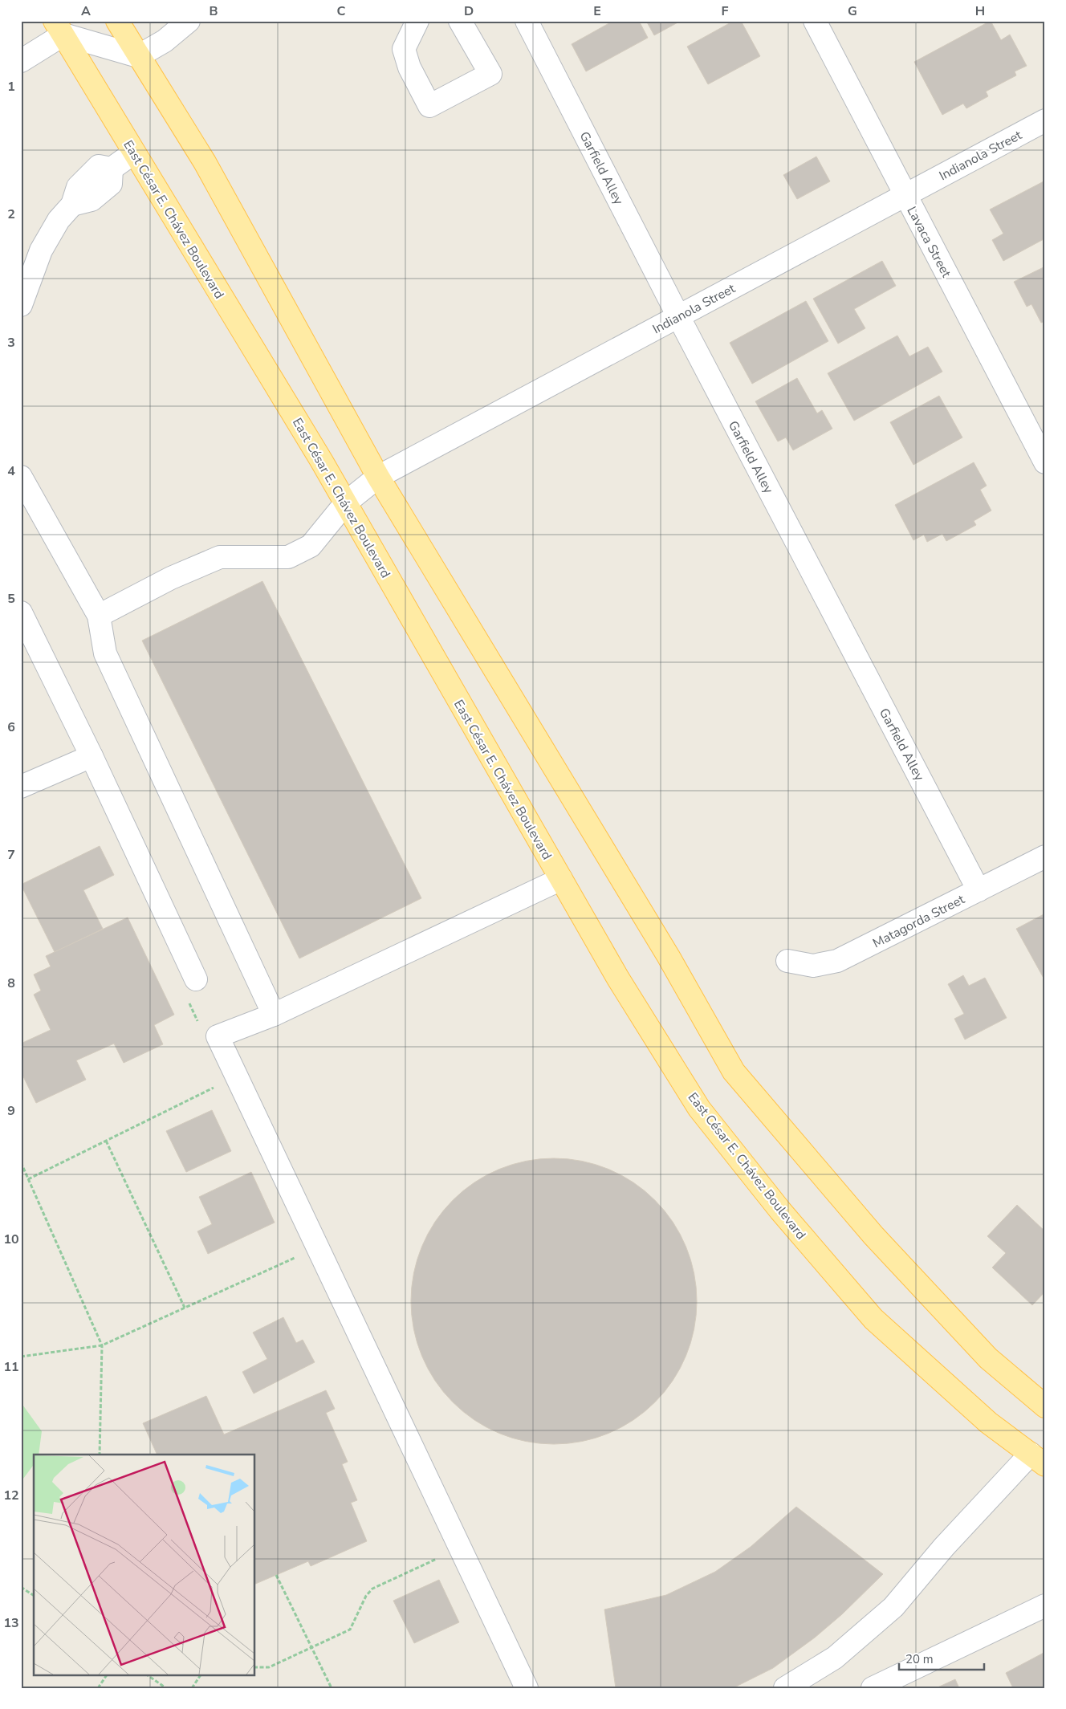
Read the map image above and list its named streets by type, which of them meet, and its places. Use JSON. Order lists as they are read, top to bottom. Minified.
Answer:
{"streets":{"main road":["East César E. Chávez Boulevard"],"street":["Indianola Street","Garfield Alley","Lavaca Street","Matagorda Street"]},"crossings":[["Indianola Street","Garfield Alley"],["Indianola Street","East César E. Chávez Boulevard"],["Indianola Street","Lavaca Street"],["Garfield Alley","Matagorda Street"]],"scale_bar":"20 m","grid":{"columns":["A","B","C","D","E","F","G","H"],"rows":["1","2","3","4","5","6","7","8","9","10","11","12","13"]}}
